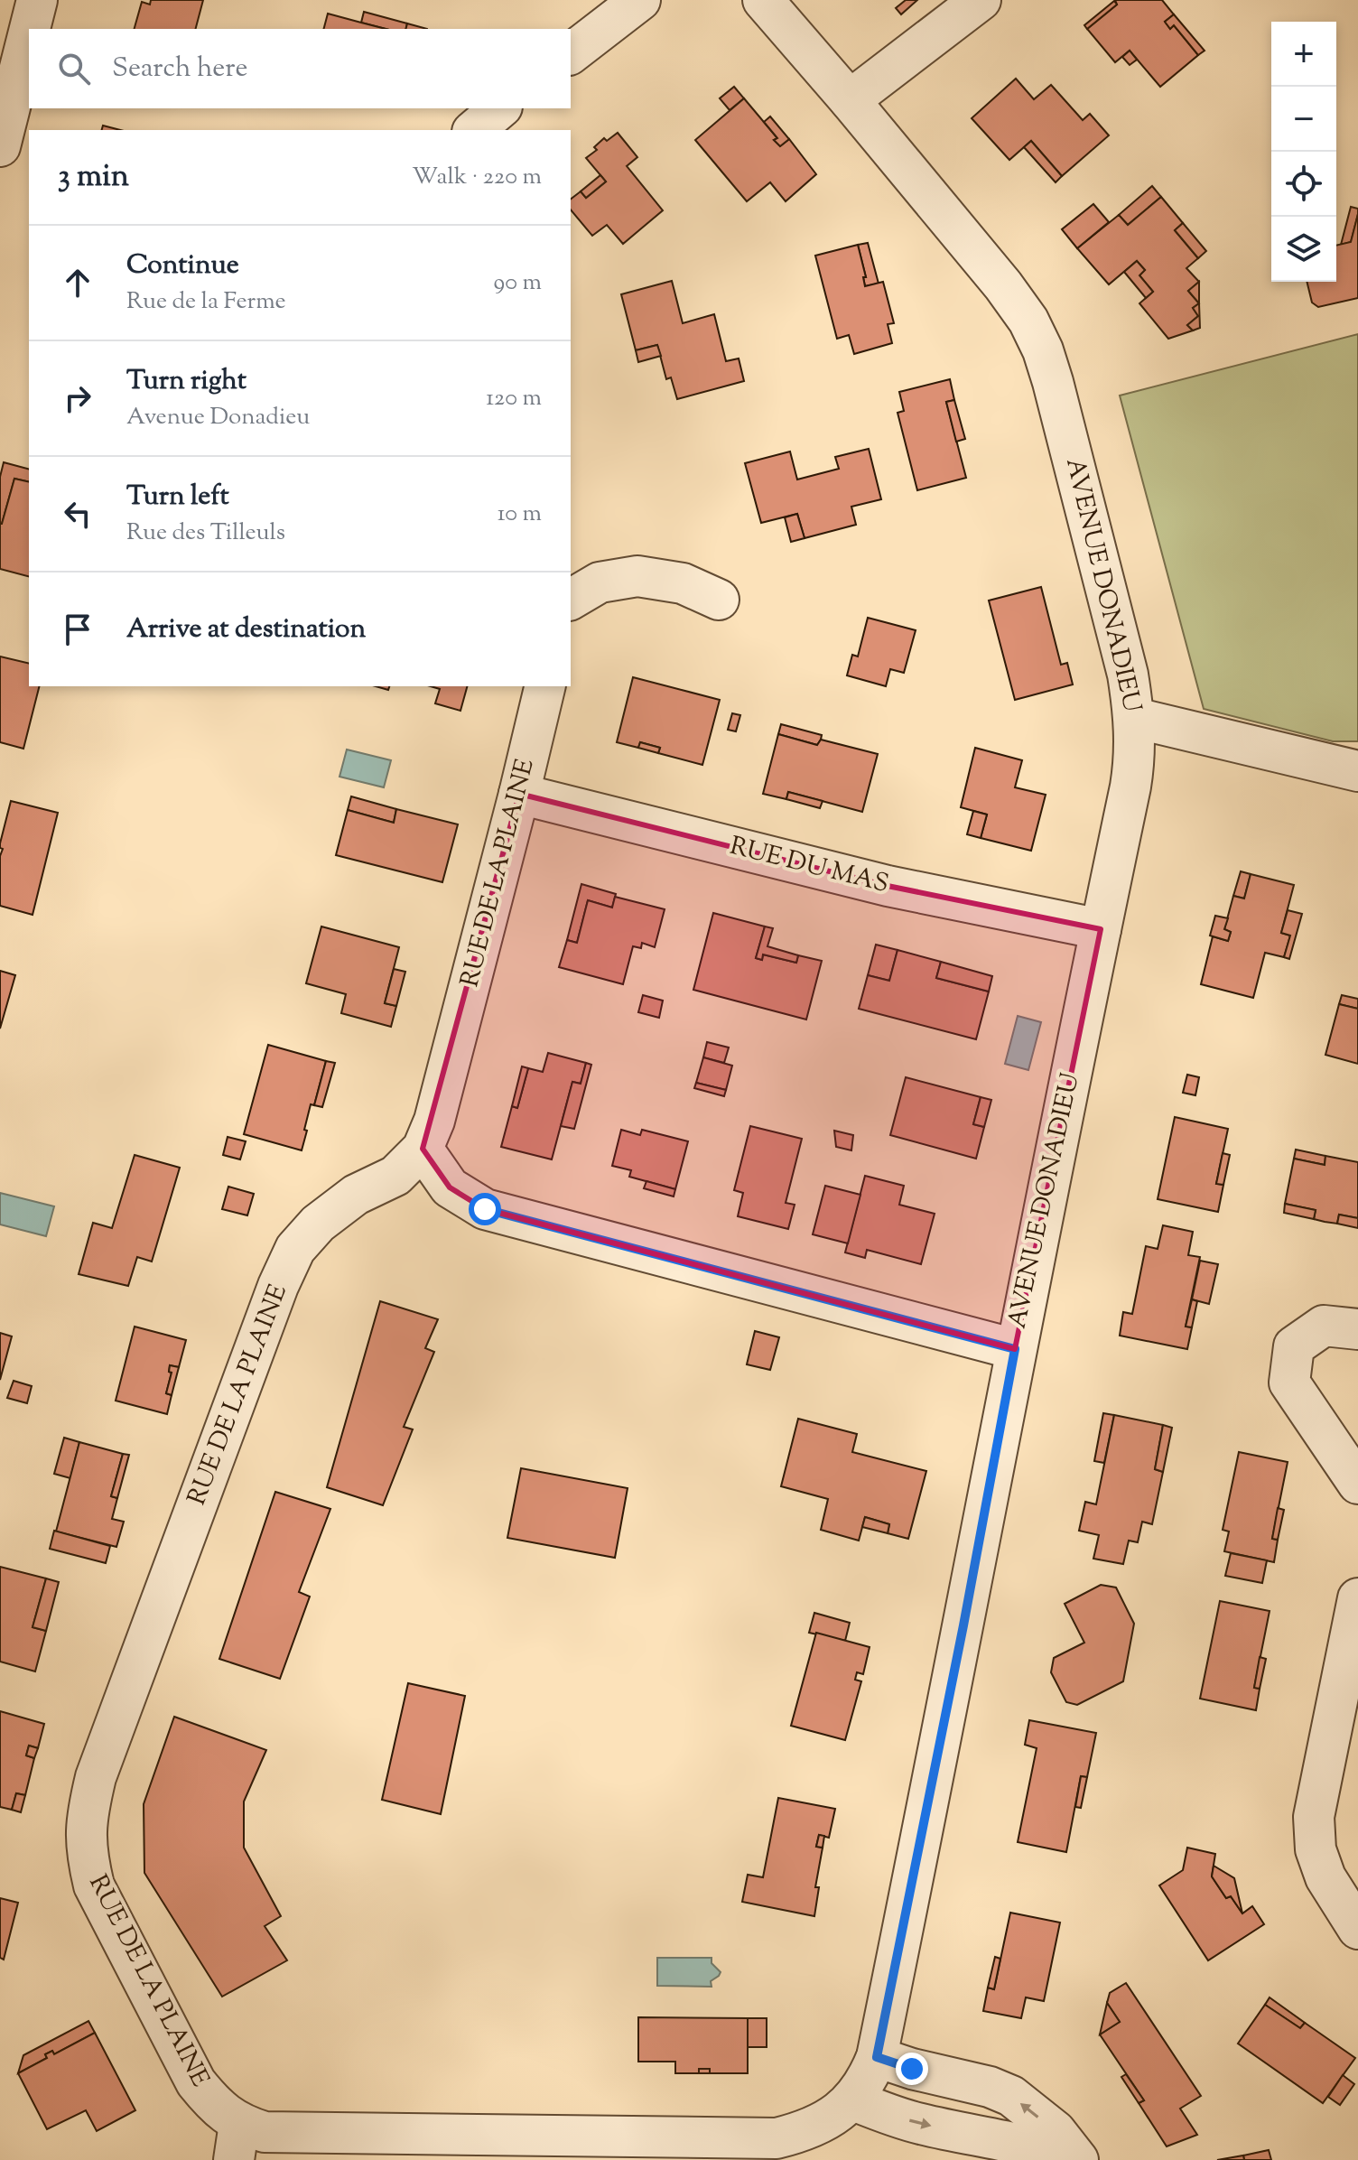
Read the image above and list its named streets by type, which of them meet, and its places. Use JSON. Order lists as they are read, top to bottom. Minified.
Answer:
{"streets":{"street":["AVENUE DONADIEU","RUE DU MAS","RUE DE LA PLAINE"]},"crossings":[["AVENUE DONADIEU","RUE DU MAS"],["AVENUE DONADIEU","RUE DE LA PLAINE"],["RUE DU MAS","RUE DE LA PLAINE"]],"page":{"map_buttons":["+","−"],"search":"Search here","heading":["3 min","Walk · 220 m"],"list":[["Continue","Rue de la Ferme","90 m"],["Turn right","Avenue Donadieu","120 m"],["Turn left","Rue des Tilleuls","10 m"],"Arrive at destination"]}}
